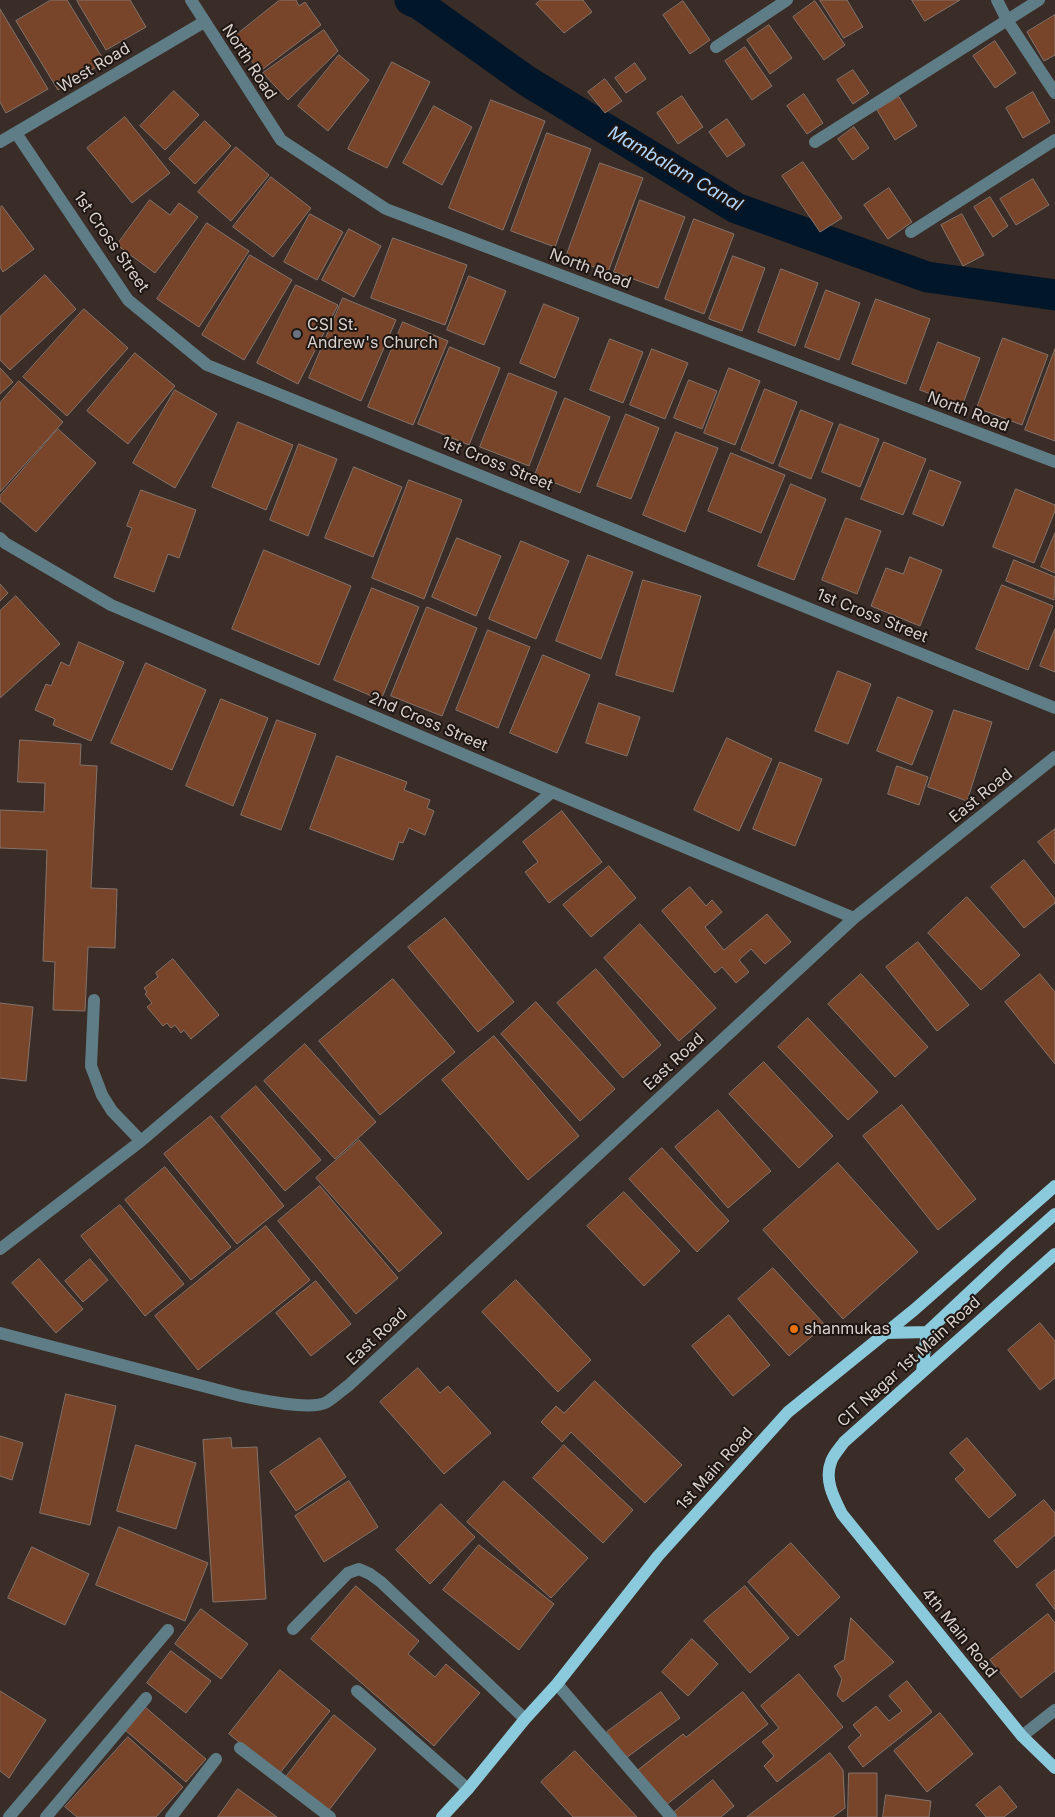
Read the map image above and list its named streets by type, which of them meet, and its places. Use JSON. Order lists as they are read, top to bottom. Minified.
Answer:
{"streets":{"main road":["CIT Nagar 1st Main Road","1st Main Road","4th Main Road"],"street":["North Road","West Road","1st Cross Street","2nd Cross Street","East Road"]},"crossings":[["North Road","West Road"],["West Road","1st Cross Street"],["2nd Cross Street","East Road"],["CIT Nagar 1st Main Road","4th Main Road"]],"water":["Mambalam Canal"],"places":["CSI St. Andrew's Church","shanmukas"]}
